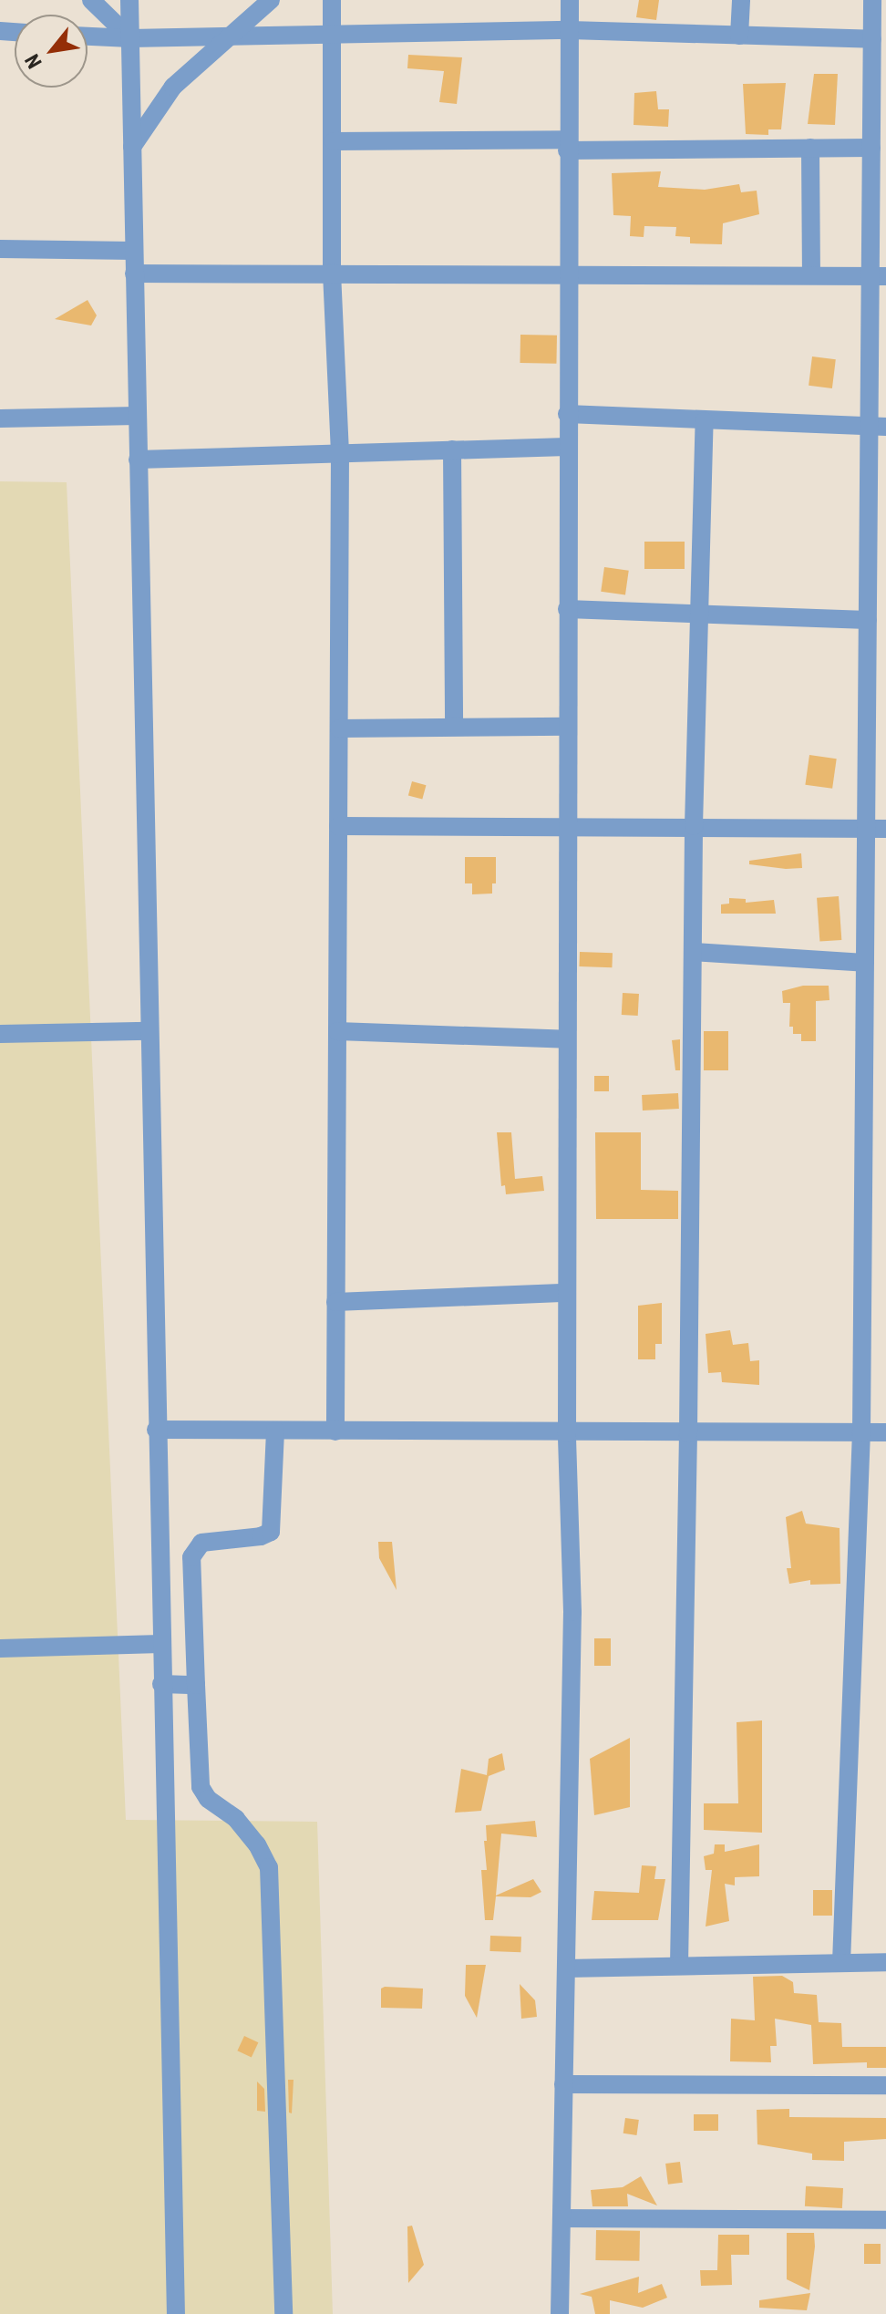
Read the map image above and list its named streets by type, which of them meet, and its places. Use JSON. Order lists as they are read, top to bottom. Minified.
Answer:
{"north":"bottom left"}
